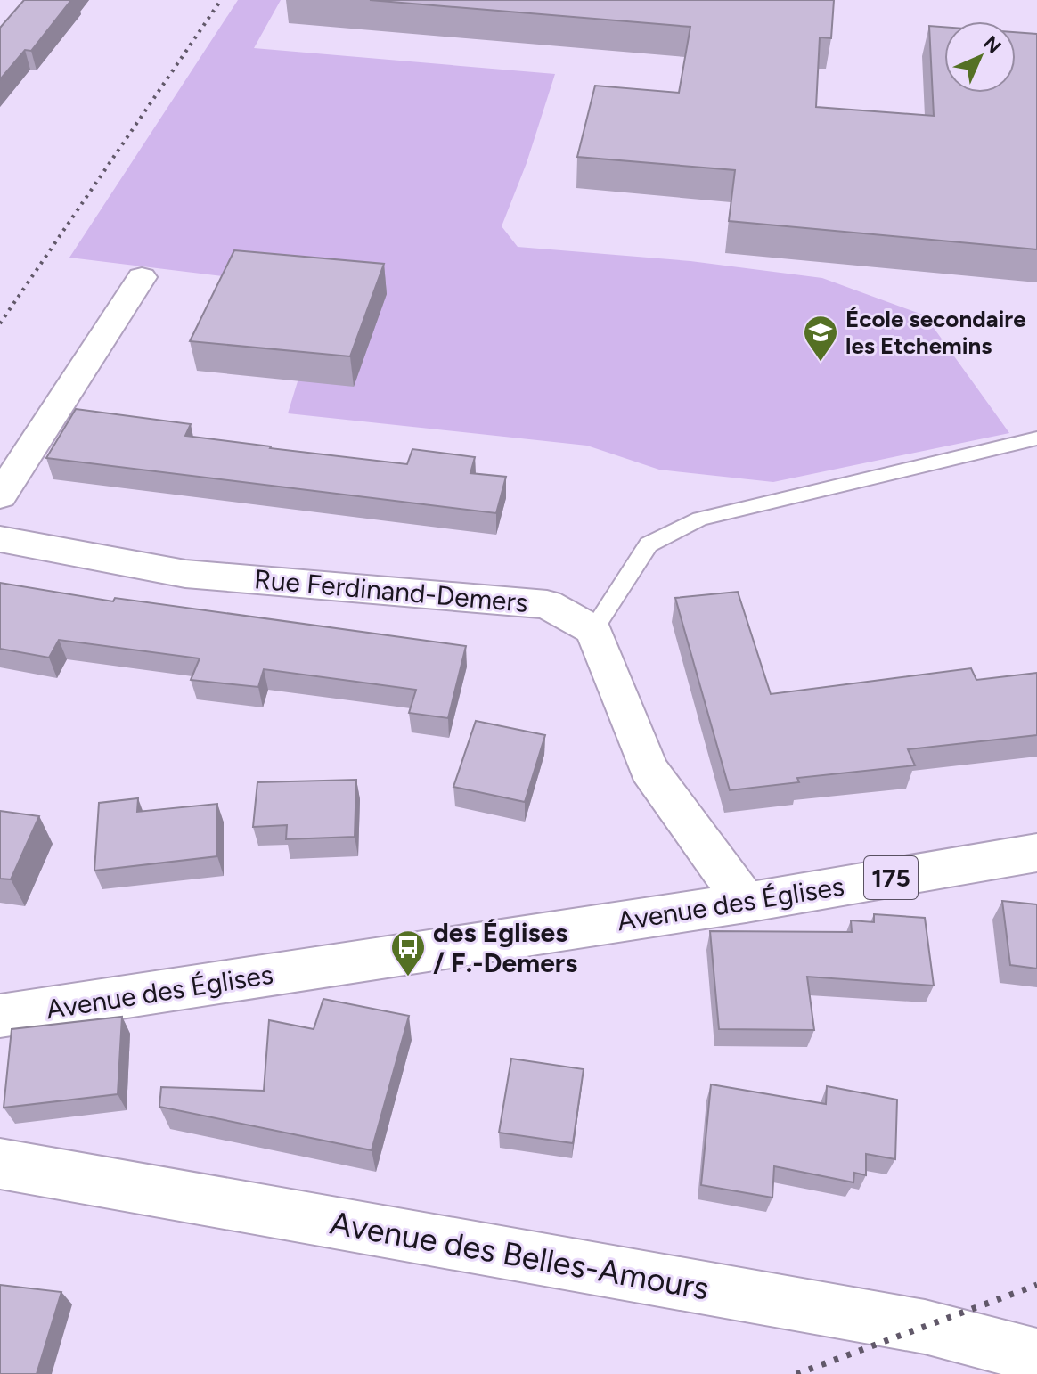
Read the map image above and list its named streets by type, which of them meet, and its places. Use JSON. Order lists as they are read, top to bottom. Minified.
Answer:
{"streets":{"street":["Rue Ferdinand-Demers","175","Avenue des Églises","Avenue des Belles-Amours"]},"places":{"school or university":["École secondaire les Etchemins"],"bus stop":["des Églises / F.-Demers"]},"north":"top right"}
